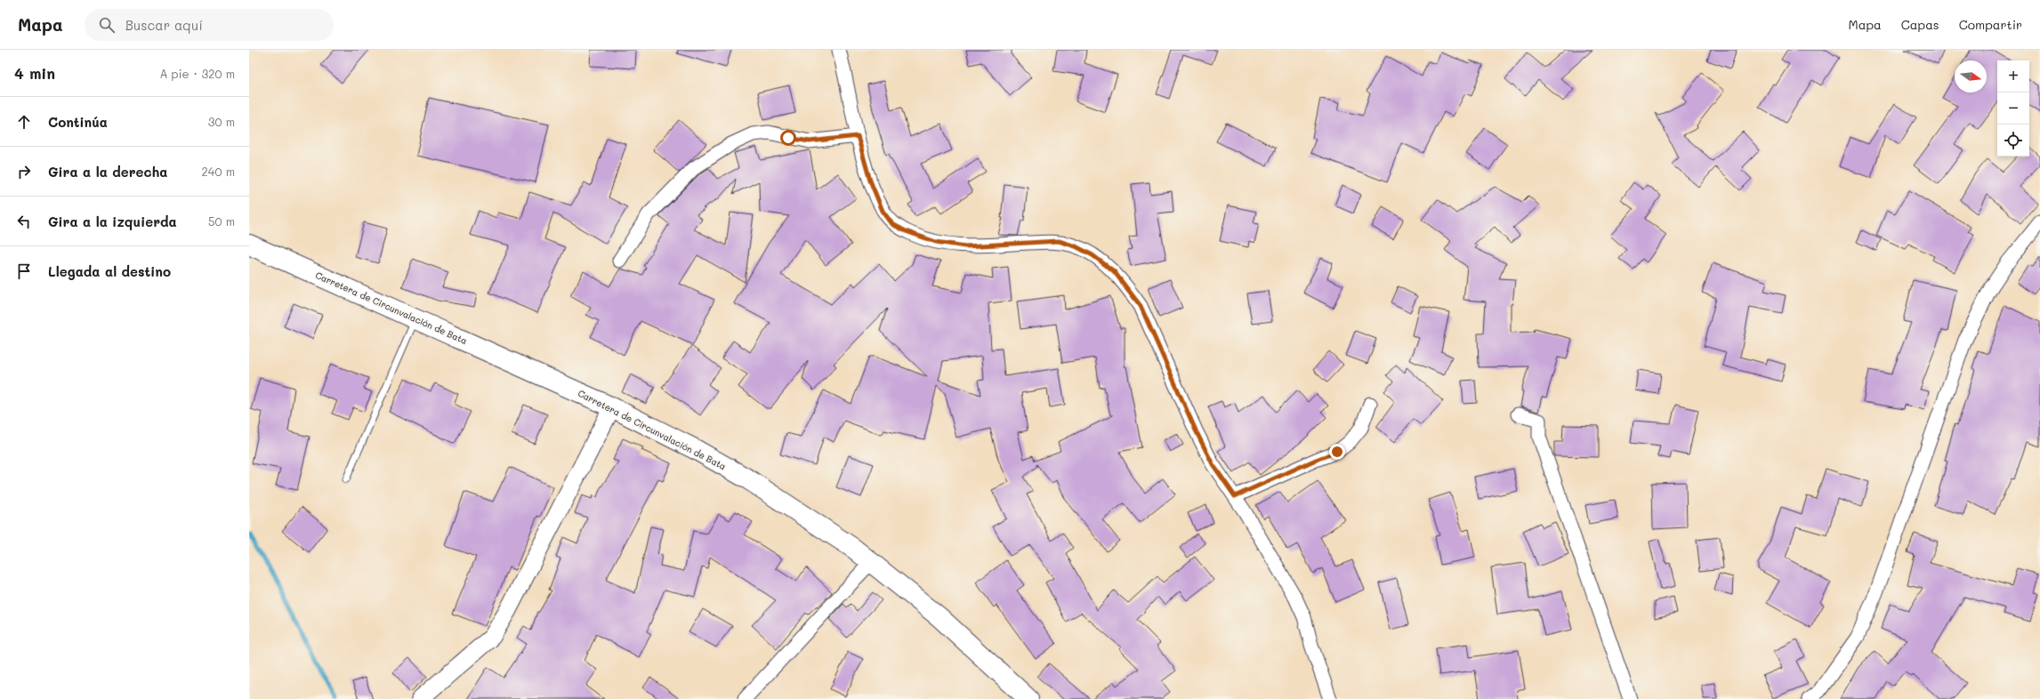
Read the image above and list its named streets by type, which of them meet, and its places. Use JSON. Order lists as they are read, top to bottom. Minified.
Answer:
{"streets":{"main road":["Carretera de Circunvalación de Bata"]},"north":"right","page":{"header":"Mapa","search":"Buscar aquí","nav":["Mapa","Capas","Compartir"],"heading":["4 min","A pie · 320 m"],"map_buttons":["+","−"],"list":[["Continúa","30 m"],["Gira a la derecha","240 m"],["Gira a la izquierda","50 m"],"Llegada al destino"]}}
